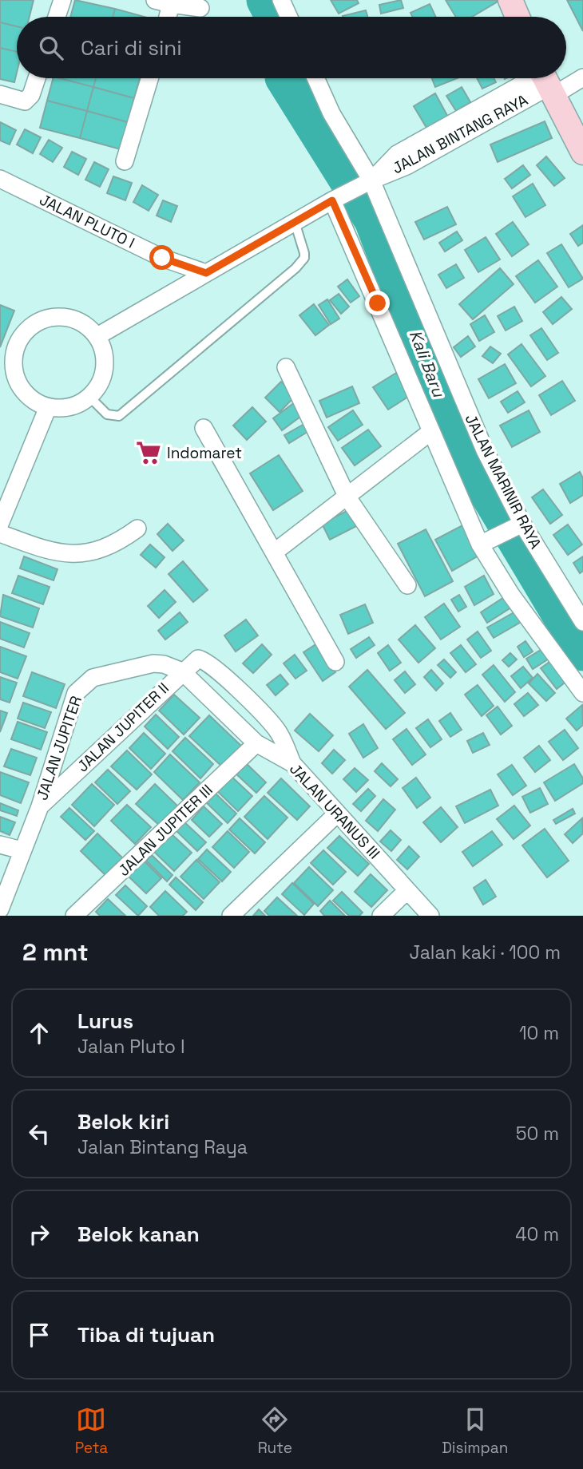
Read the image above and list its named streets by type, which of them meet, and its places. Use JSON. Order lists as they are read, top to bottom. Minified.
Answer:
{"streets":{"street":["JALAN BINTANG RAYA","JALAN PLUTO I","JALAN MARINIR RAYA","JALAN JUPITER II","JALAN JUPITER","JALAN URANUS III","JALAN JUPITER III"]},"crossings":[["JALAN BINTANG RAYA","JALAN PLUTO I"],["JALAN BINTANG RAYA","JALAN MARINIR RAYA"],["JALAN JUPITER II","JALAN JUPITER"],["JALAN JUPITER II","JALAN URANUS III"],["JALAN JUPITER","JALAN URANUS III"],["JALAN URANUS III","JALAN JUPITER III"]],"water":["Kali Baru"],"places":{"supermarket":["Indomaret"]},"page":{"search":"Cari di sini","heading":["2 mnt","Jalan kaki · 100 m"],"list":[["Lurus","Jalan Pluto I","10 m"],["Belok kiri","Jalan Bintang Raya","50 m"],["Belok kanan","40 m"],"Tiba di tujuan"],"nav":["Peta","Rute","Disimpan"]}}
